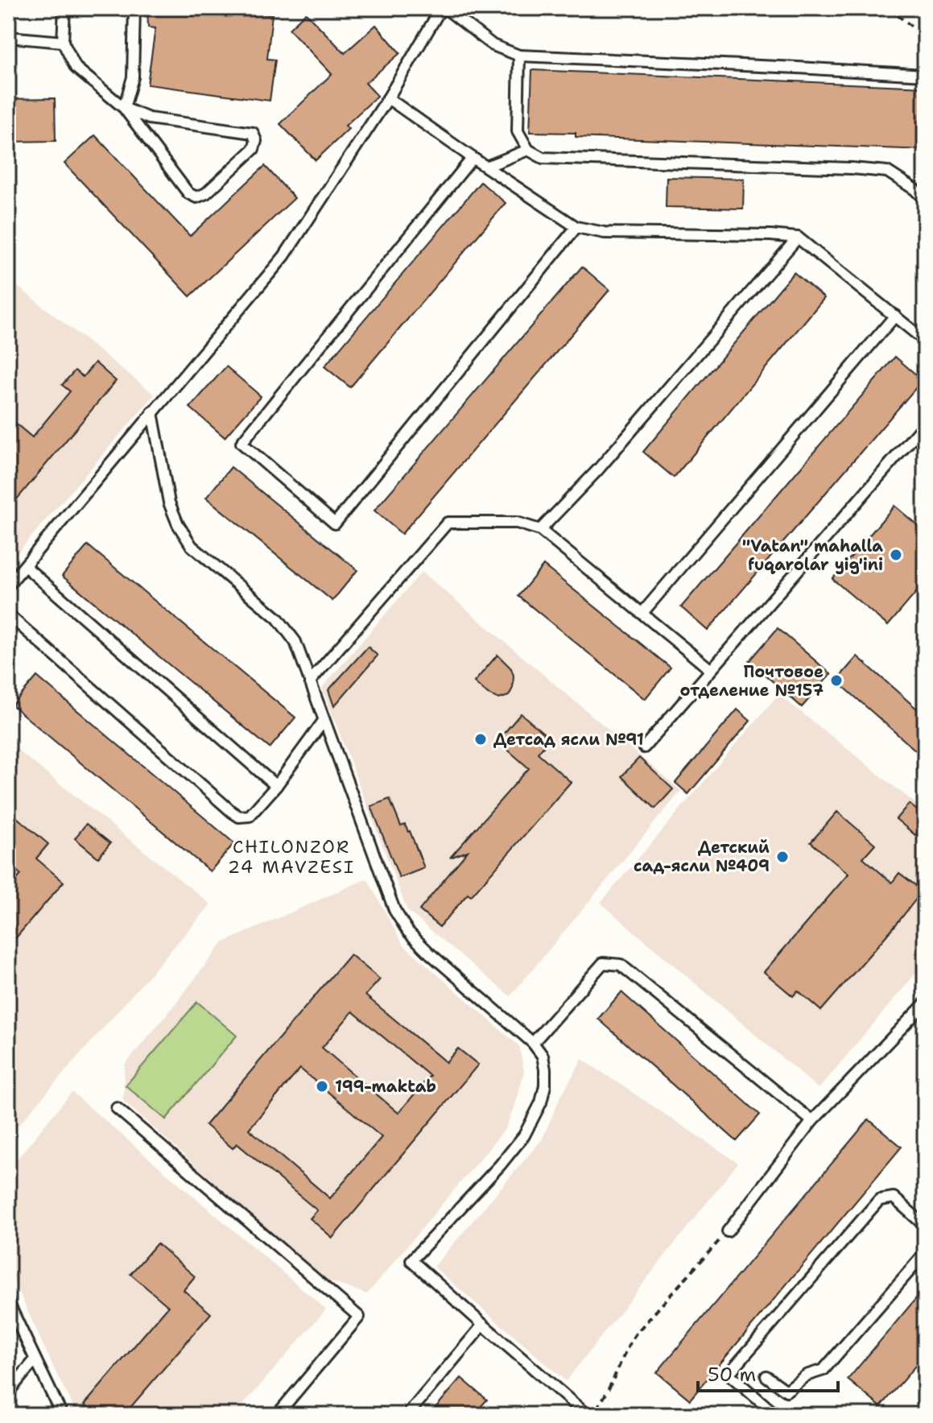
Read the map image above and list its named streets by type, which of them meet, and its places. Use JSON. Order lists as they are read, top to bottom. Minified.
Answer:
{"districts":["CHILONZOR 24 MAVZESI"],"places":["\"Vatan\" mahalla fuqarolar yig'ini","Почтовое отделение №157","Детсад ясли №91","Детский сад-ясли №409","199-maktab"],"scale_bar":"50 m"}
